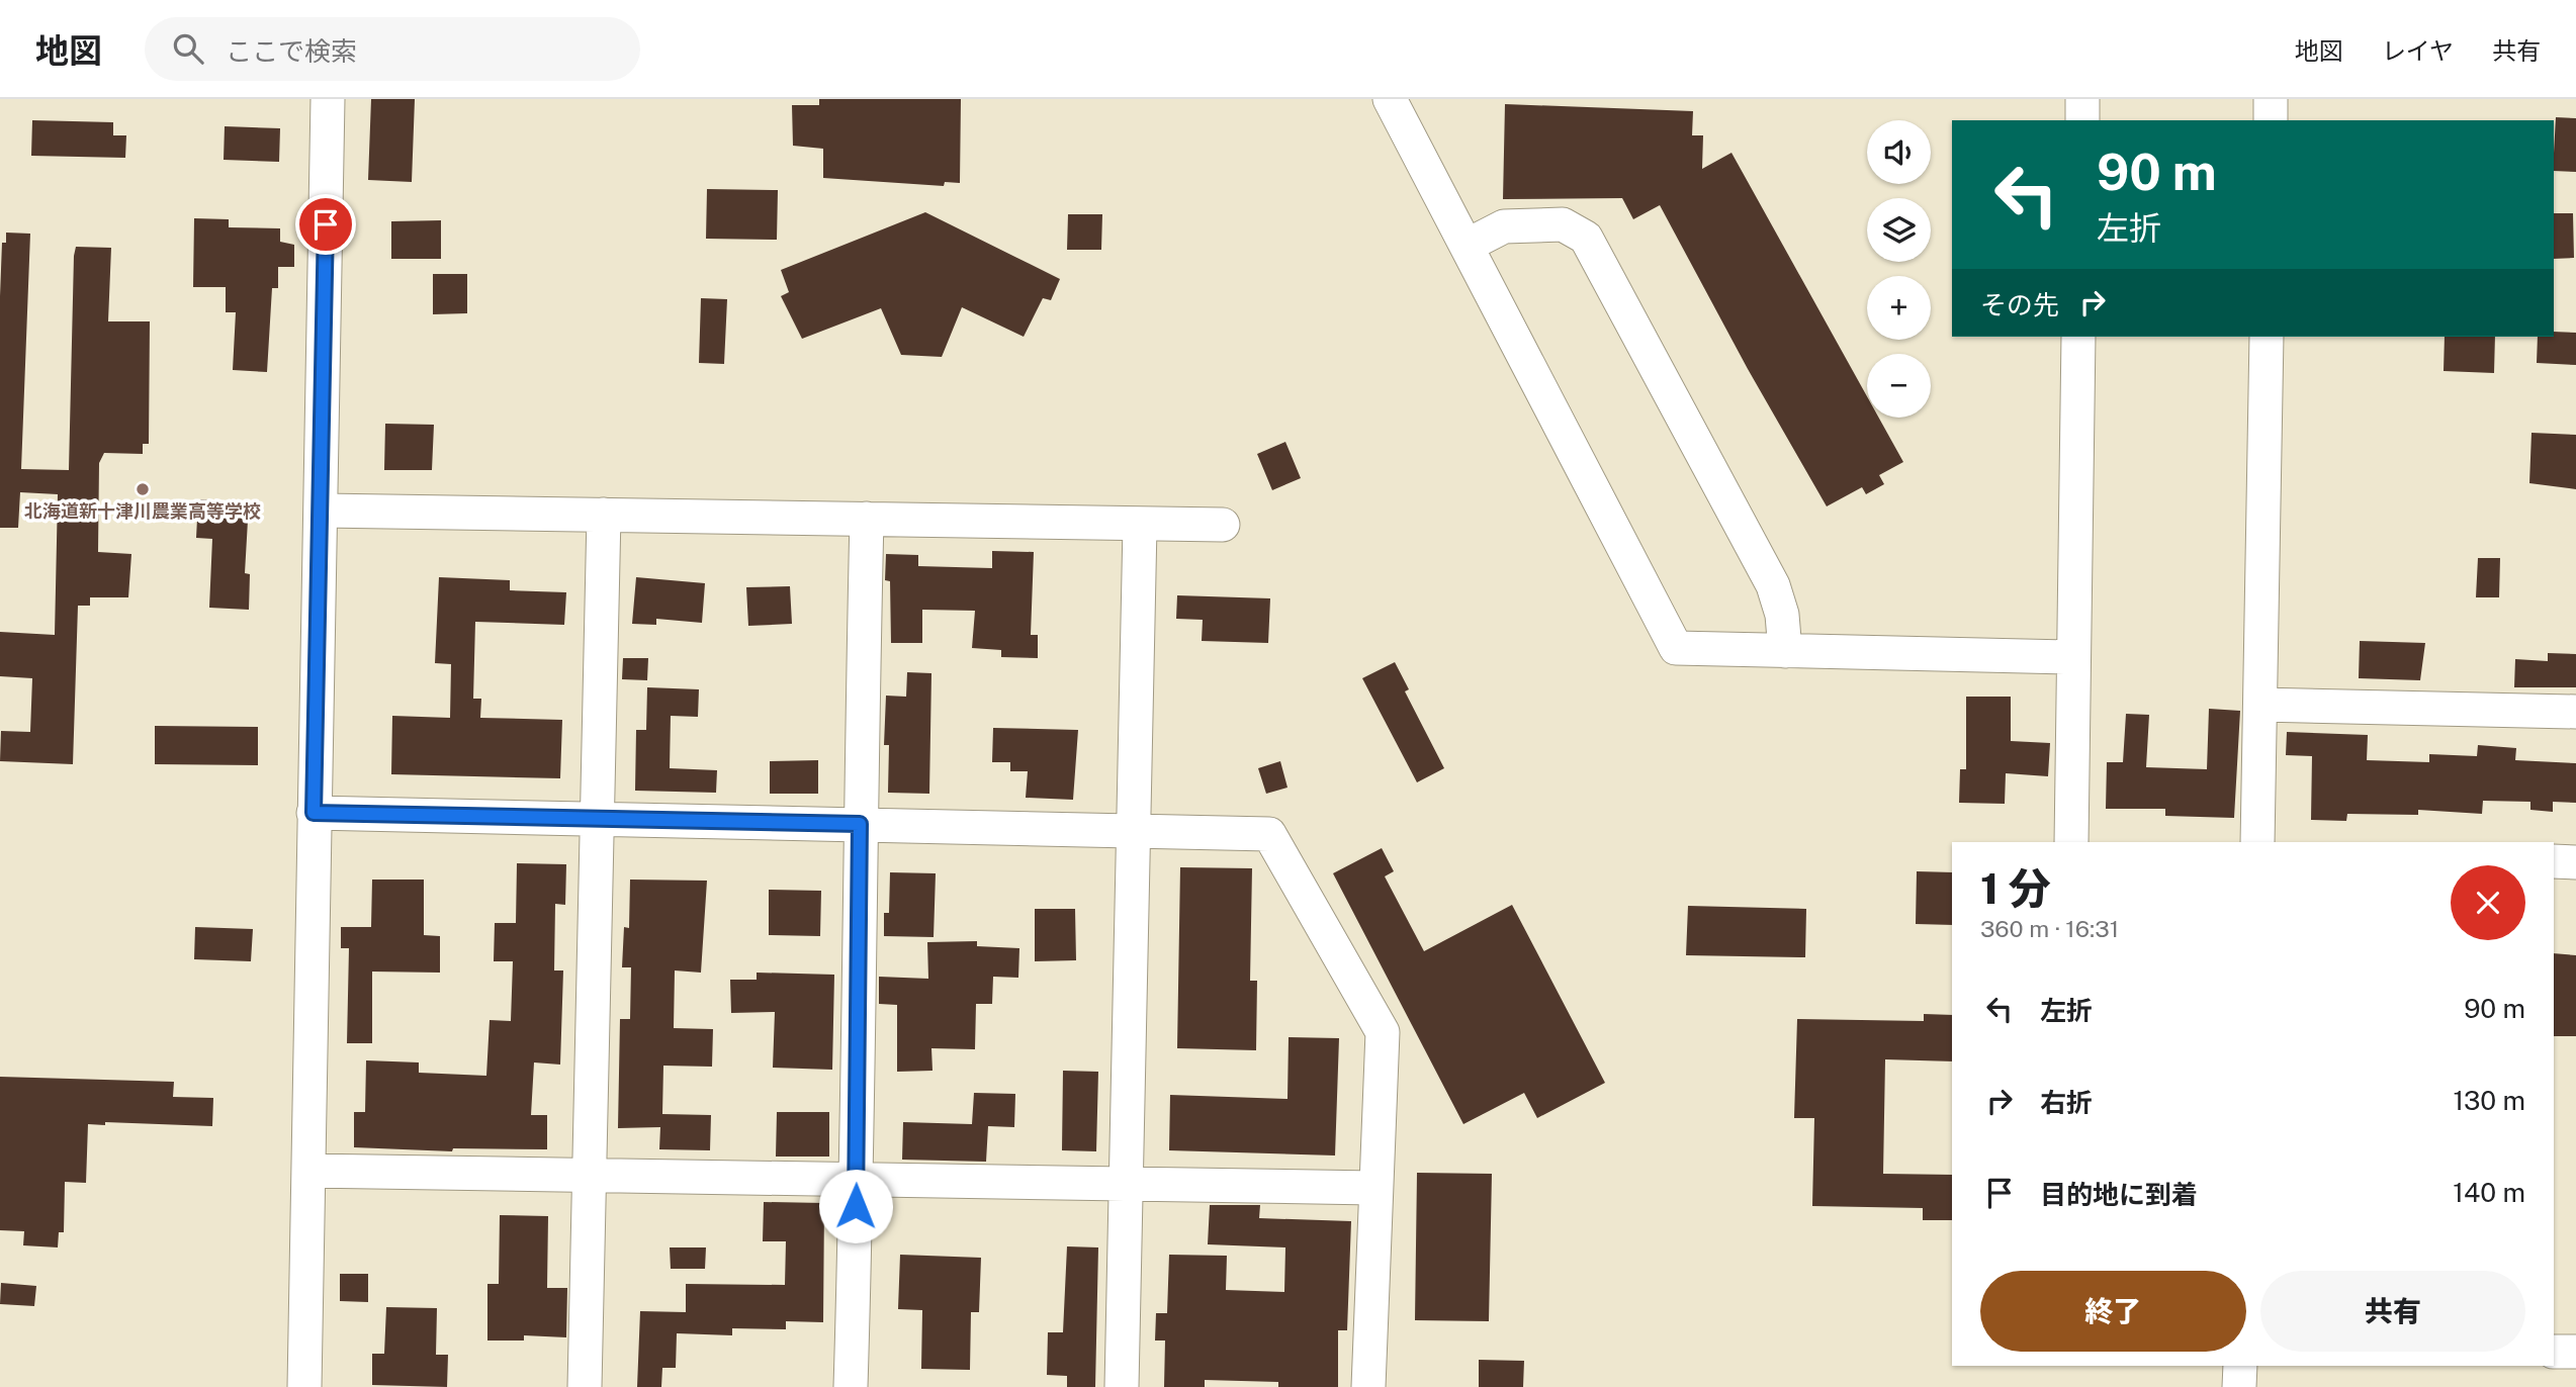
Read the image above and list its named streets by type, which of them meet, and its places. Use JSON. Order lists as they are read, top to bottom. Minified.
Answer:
{"places":["北海道新十津川農業高等学校"],"page":{"header":"地図","search":"ここで検索","nav":["地図","レイヤ","共有"],"map_buttons":["+","−"],"turn":["90 m","左折"],"then":"その先","heading":["1 分","360 m · 16:31"],"list":[{"name":"左折","value":"90 m"},{"name":"右折","value":"130 m"},{"name":"目的地に到着","value":"140 m"}],"buttons":["終了","共有"]}}
